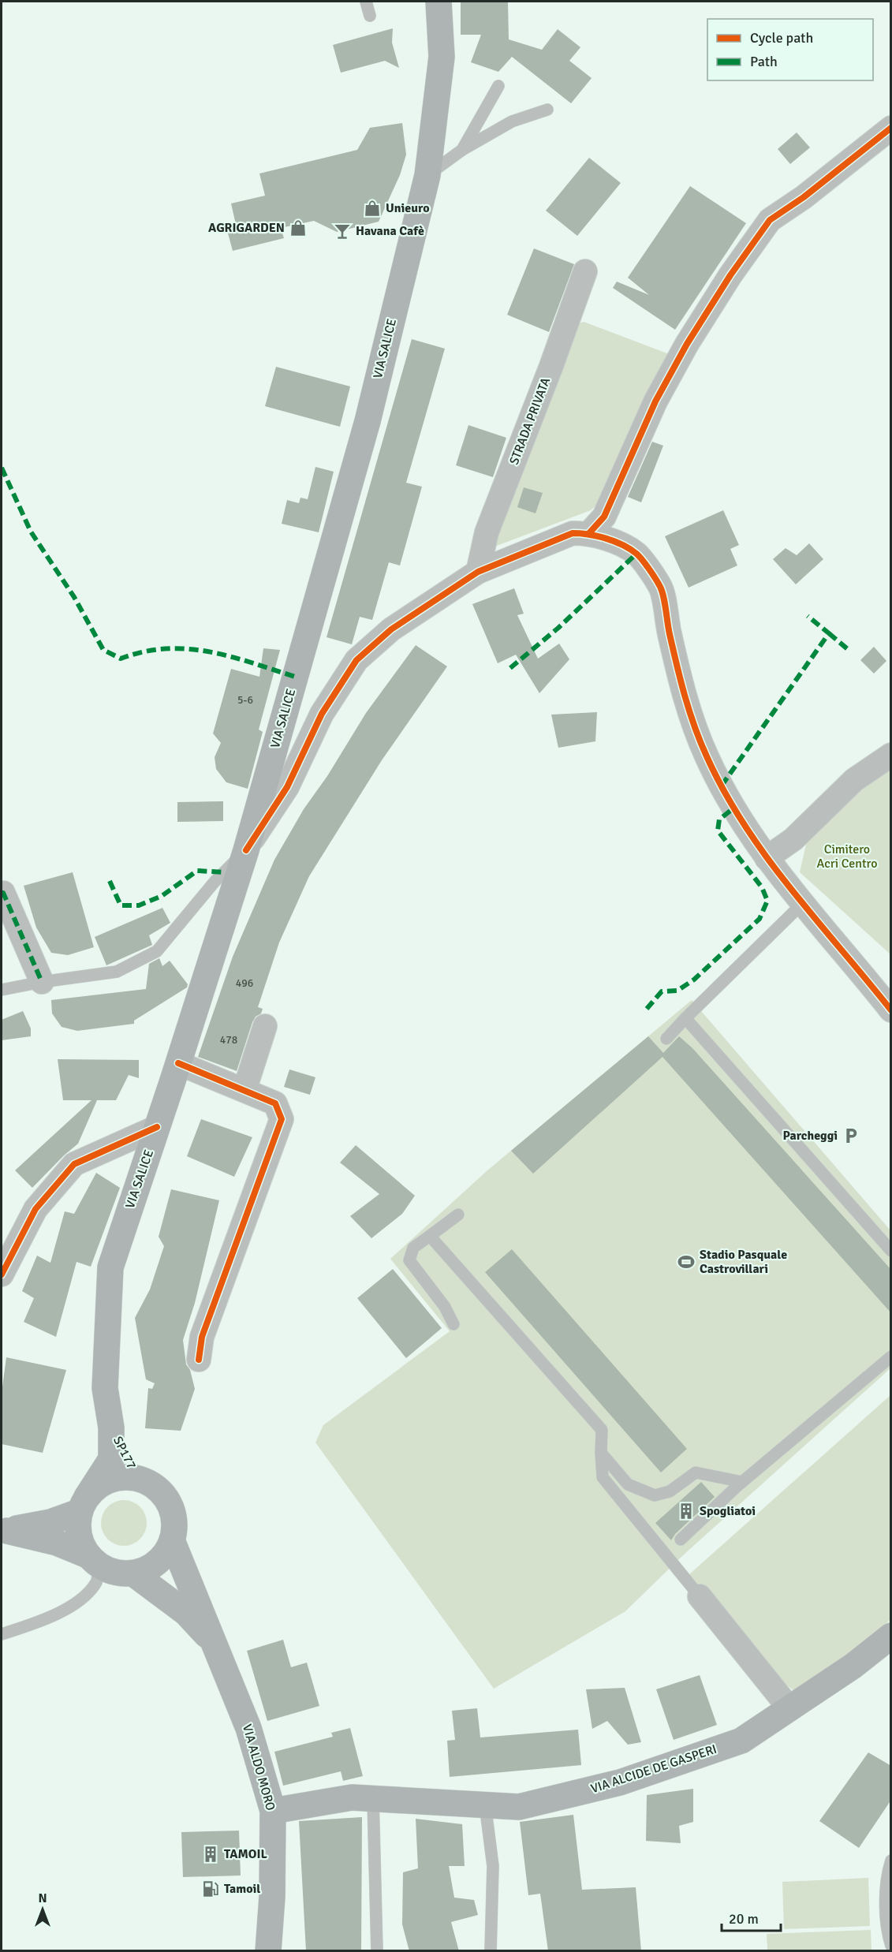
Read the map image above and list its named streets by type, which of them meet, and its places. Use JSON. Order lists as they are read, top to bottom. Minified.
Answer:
{"streets":{"main road":["VIA SALICE","SP177","VIA ALDO MORO","VIA ALCIDE DE GASPERI"],"street":["STRADA PRIVATA"]},"crossings":[["VIA SALICE","SP177"],["SP177","VIA ALDO MORO"],["VIA ALDO MORO","VIA ALCIDE DE GASPERI"]],"parks":["Cimitero Acri Centro"],"places":{"shop":["Unieuro","AGRIGARDEN"],"bar":["Havana Cafè"],"parking":["Parcheggi"],"sports":["Stadio Pasquale Castrovillari"],"building":["Spogliatoi","TAMOIL"],"fuel station":["Tamoil"]},"house_numbers":["5-6","496","478"],"legend":["Cycle path","Path"],"scale_bar":"20 m","north":"top"}
